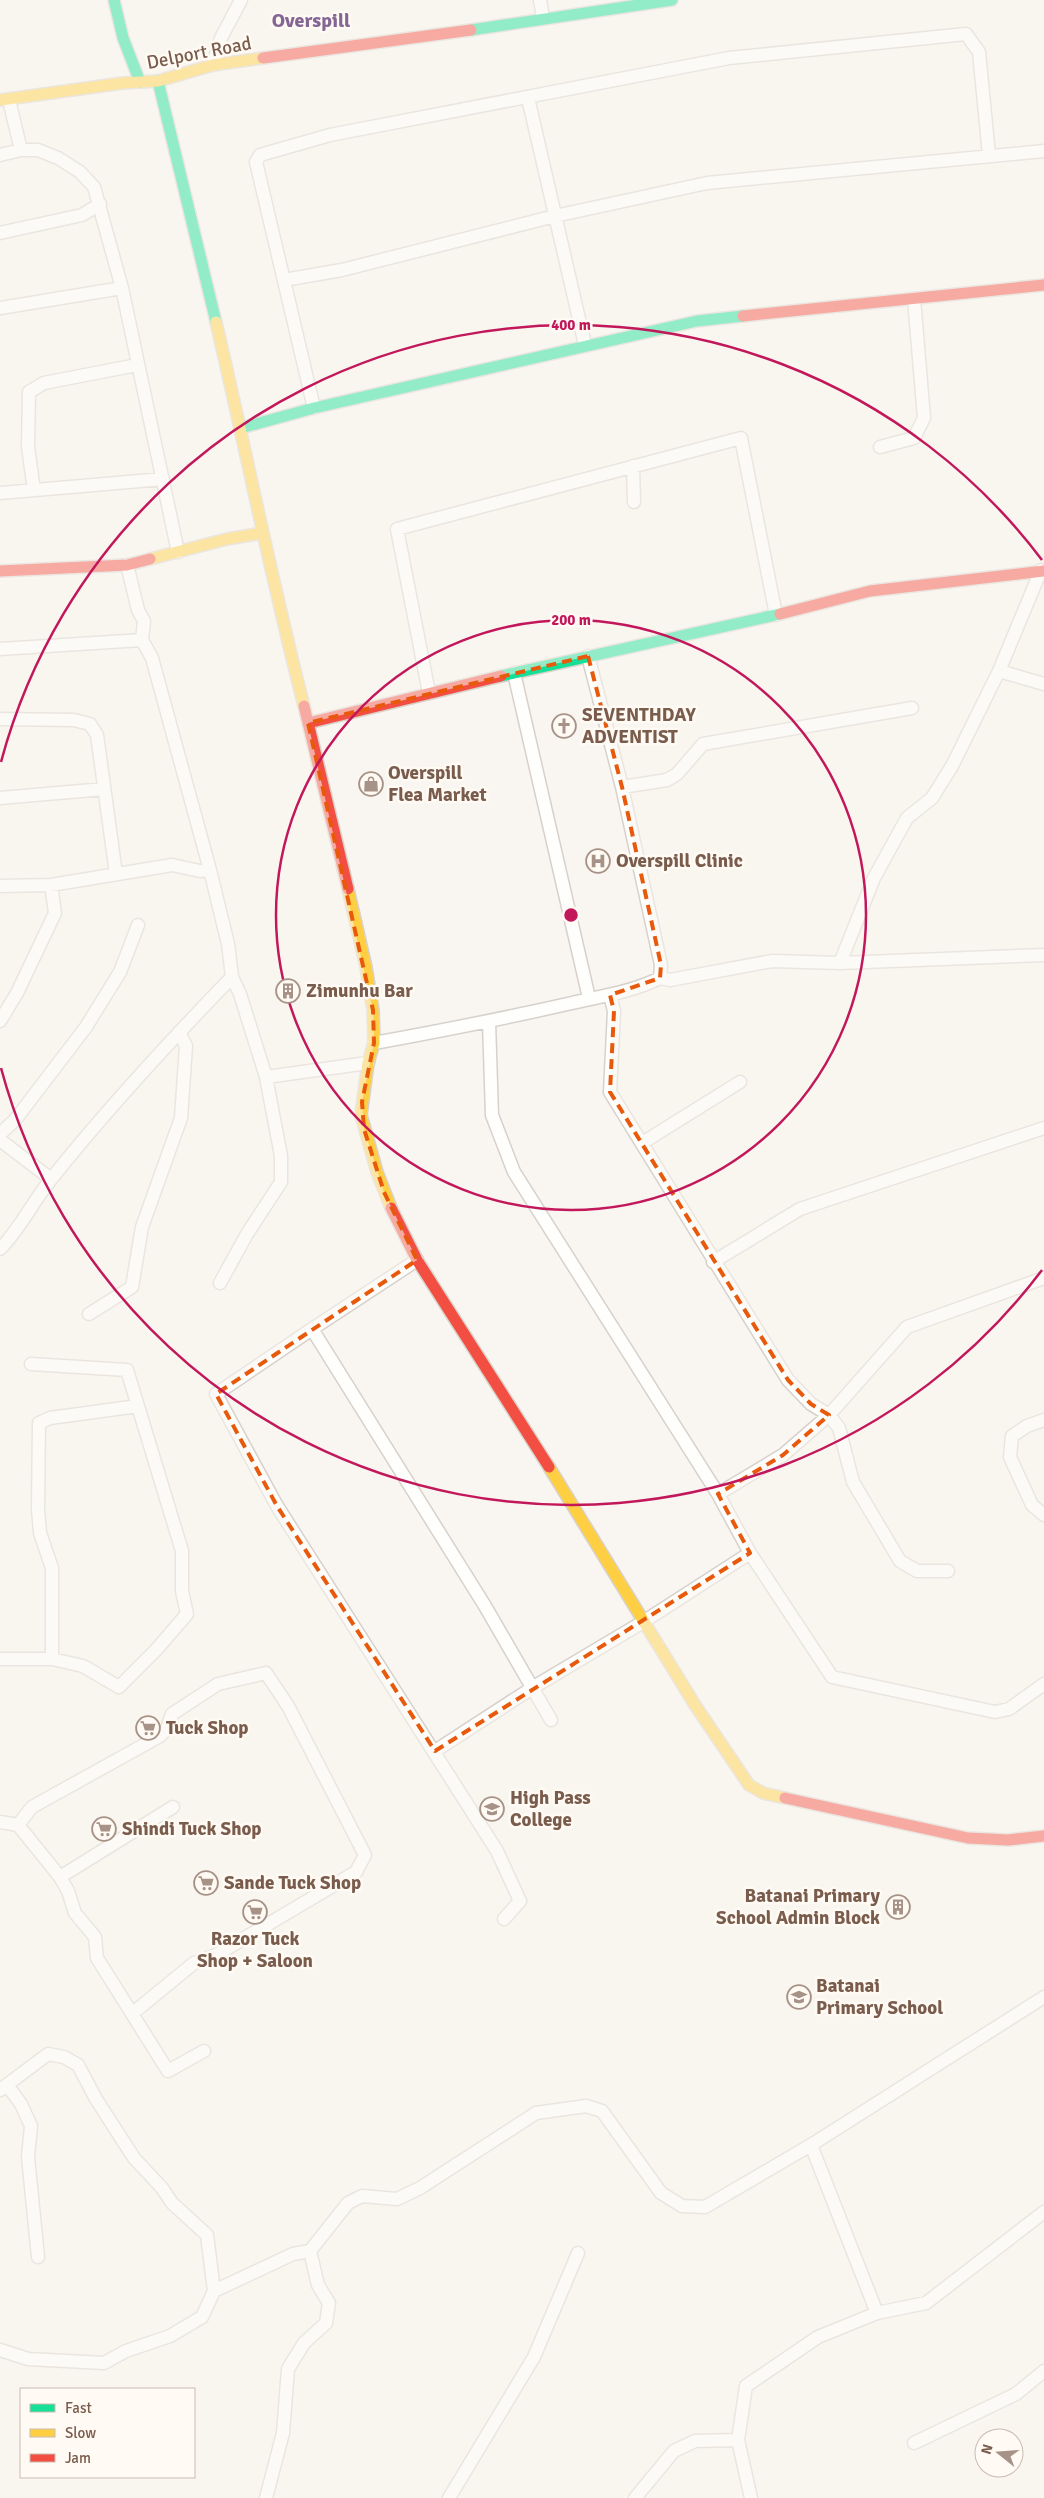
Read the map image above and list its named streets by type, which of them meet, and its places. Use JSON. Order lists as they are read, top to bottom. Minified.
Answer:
{"streets":{"street":["Delport Road"]},"districts":["Overspill"],"places":{"church":["SEVENTHDAY ADVENTIST"],"shop":["Overspill Flea Market"],"hospital":["Overspill Clinic"],"building":["Zimunhu Bar","Batanai Primary School Admin Block"],"supermarket":["Tuck Shop","Shindi Tuck Shop","Sande Tuck Shop","Razor Tuck Shop + Saloon"],"school or university":["High Pass College","Batanai Primary School"]},"legend":["Fast","Slow","Jam"],"north":"left","rings":["400 m","200 m"]}
